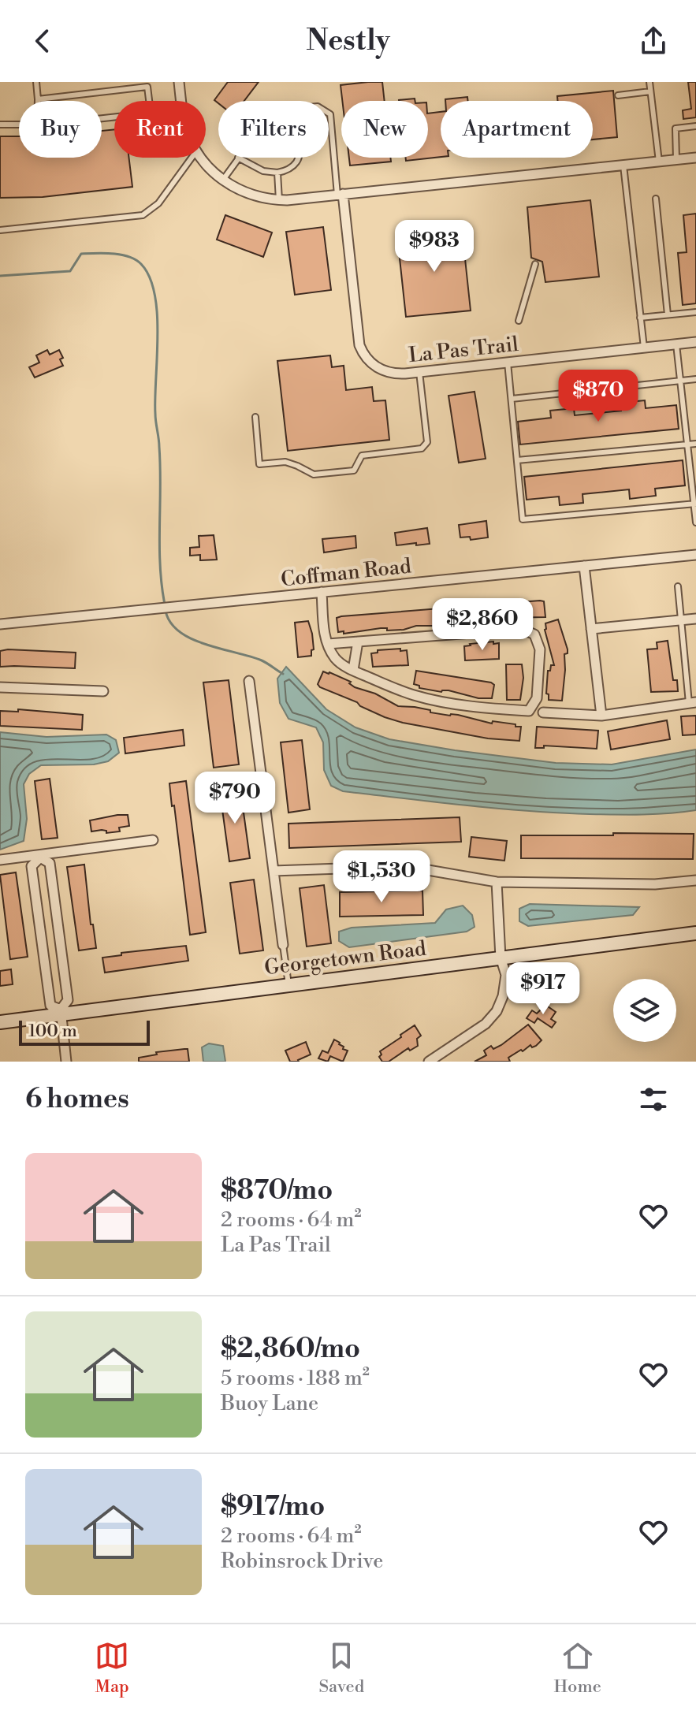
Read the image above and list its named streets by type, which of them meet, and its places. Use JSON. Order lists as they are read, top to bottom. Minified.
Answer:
{"streets":{"main road":["Georgetown Road"],"street":["La Pas Trail","Coffman Road"]},"scale_bar":"100 m","page":{"header":"Nestly","chip":["Buy","Rent","Filters","New","Apartment"],"price":["$983","$870","$2,860","$790","$1,530","$917"],"scale":"100 m","heading":"6 homes","list":[{"name":"$870/mo","note":"2 rooms · 64 m² · La Pas Trail"},{"name":"$2,860/mo","note":"5 rooms · 188 m² · Buoy Lane"},{"name":"$917/mo","note":"2 rooms · 64 m² · Robinsrock Drive"}],"tabs":["Map","Saved","Home"]}}
